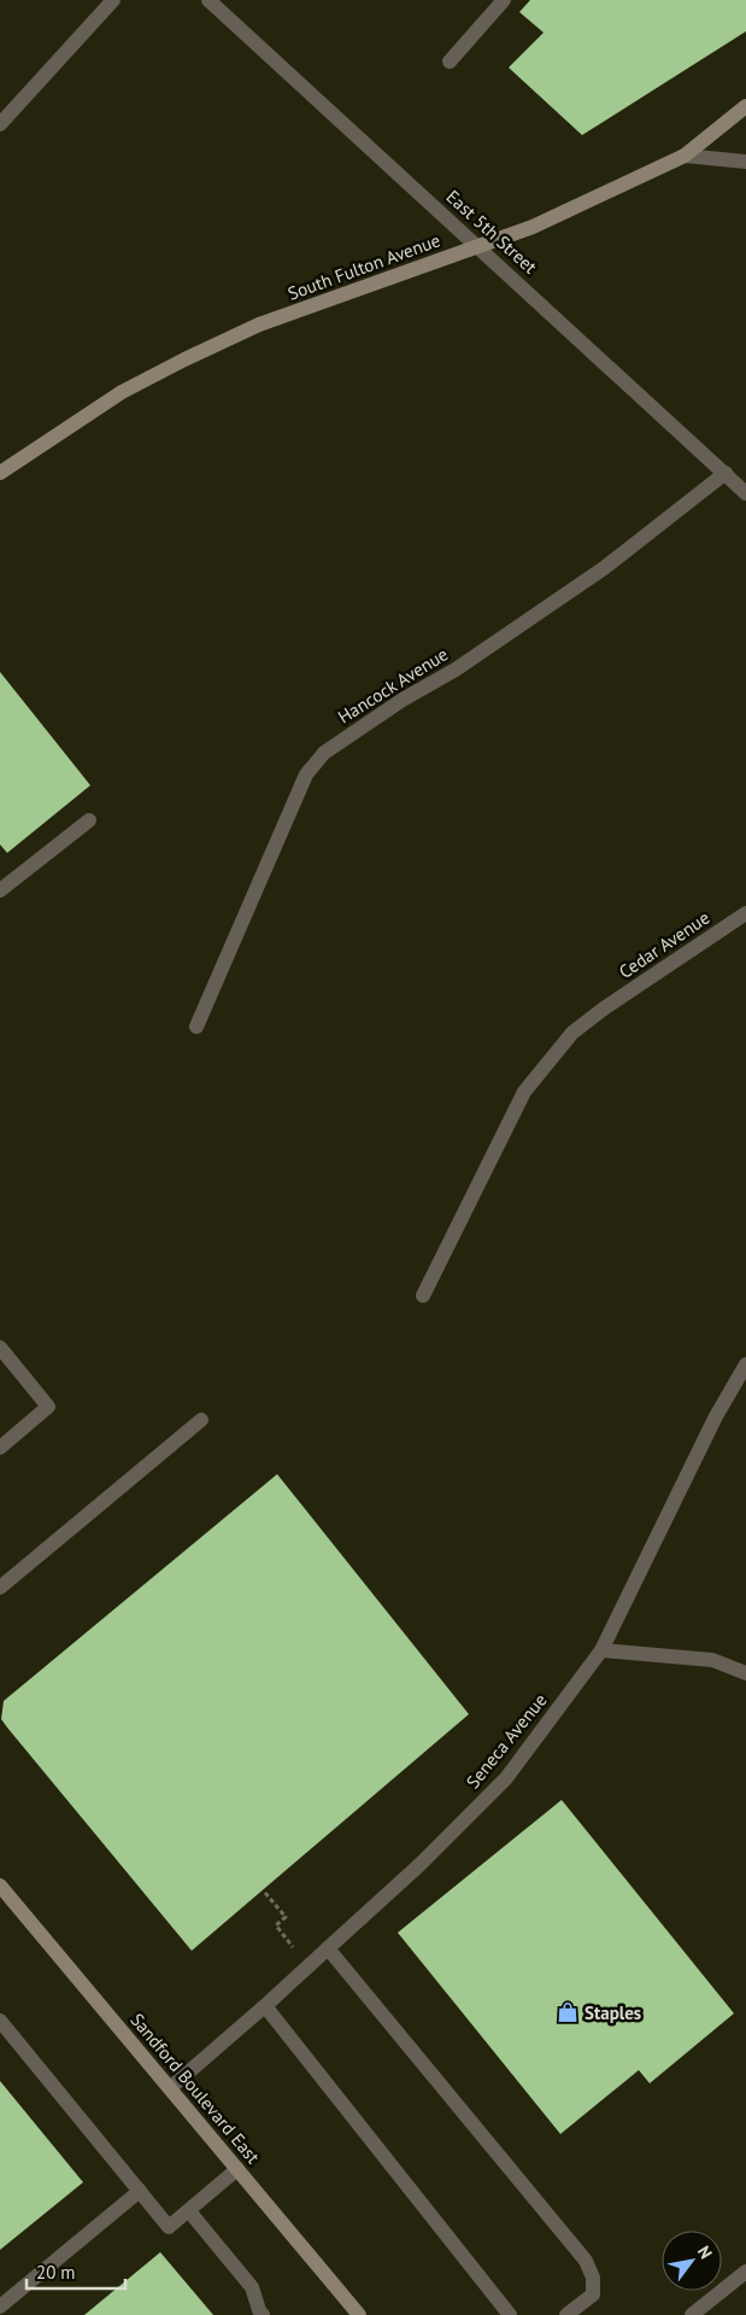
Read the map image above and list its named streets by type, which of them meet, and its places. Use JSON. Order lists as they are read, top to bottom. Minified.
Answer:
{"streets":{"main road":["South Fulton Avenue","Sandford Boulevard East"],"street":["East 5th Street","Hancock Avenue","Cedar Avenue","Seneca Avenue"]},"crossings":[["East 5th Street","South Fulton Avenue"],["East 5th Street","Hancock Avenue"],["Seneca Avenue","Sandford Boulevard East"]],"places":{"shop":["Staples"]},"scale_bar":"20 m","north":"top right"}
